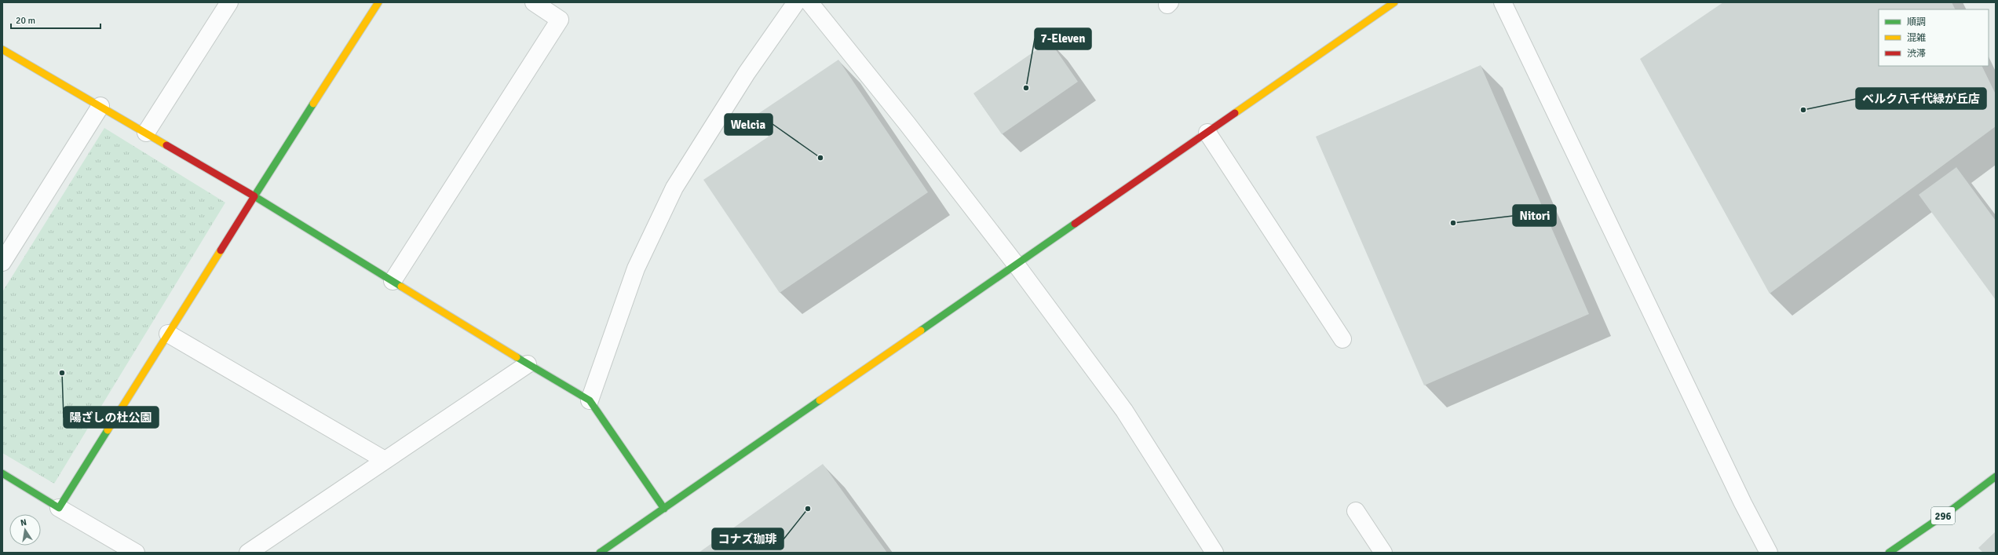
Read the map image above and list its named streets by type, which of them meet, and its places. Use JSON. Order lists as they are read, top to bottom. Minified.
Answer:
{"streets":{"main road":["296"]},"places":["7-Eleven","ベルク八千代緑が丘店","Welcia","Nitori","陽ざしの杜公園","コナズ珈琲"],"legend":["順調","混雑","渋滞"],"scale_bar":"20 m","north":"top"}
